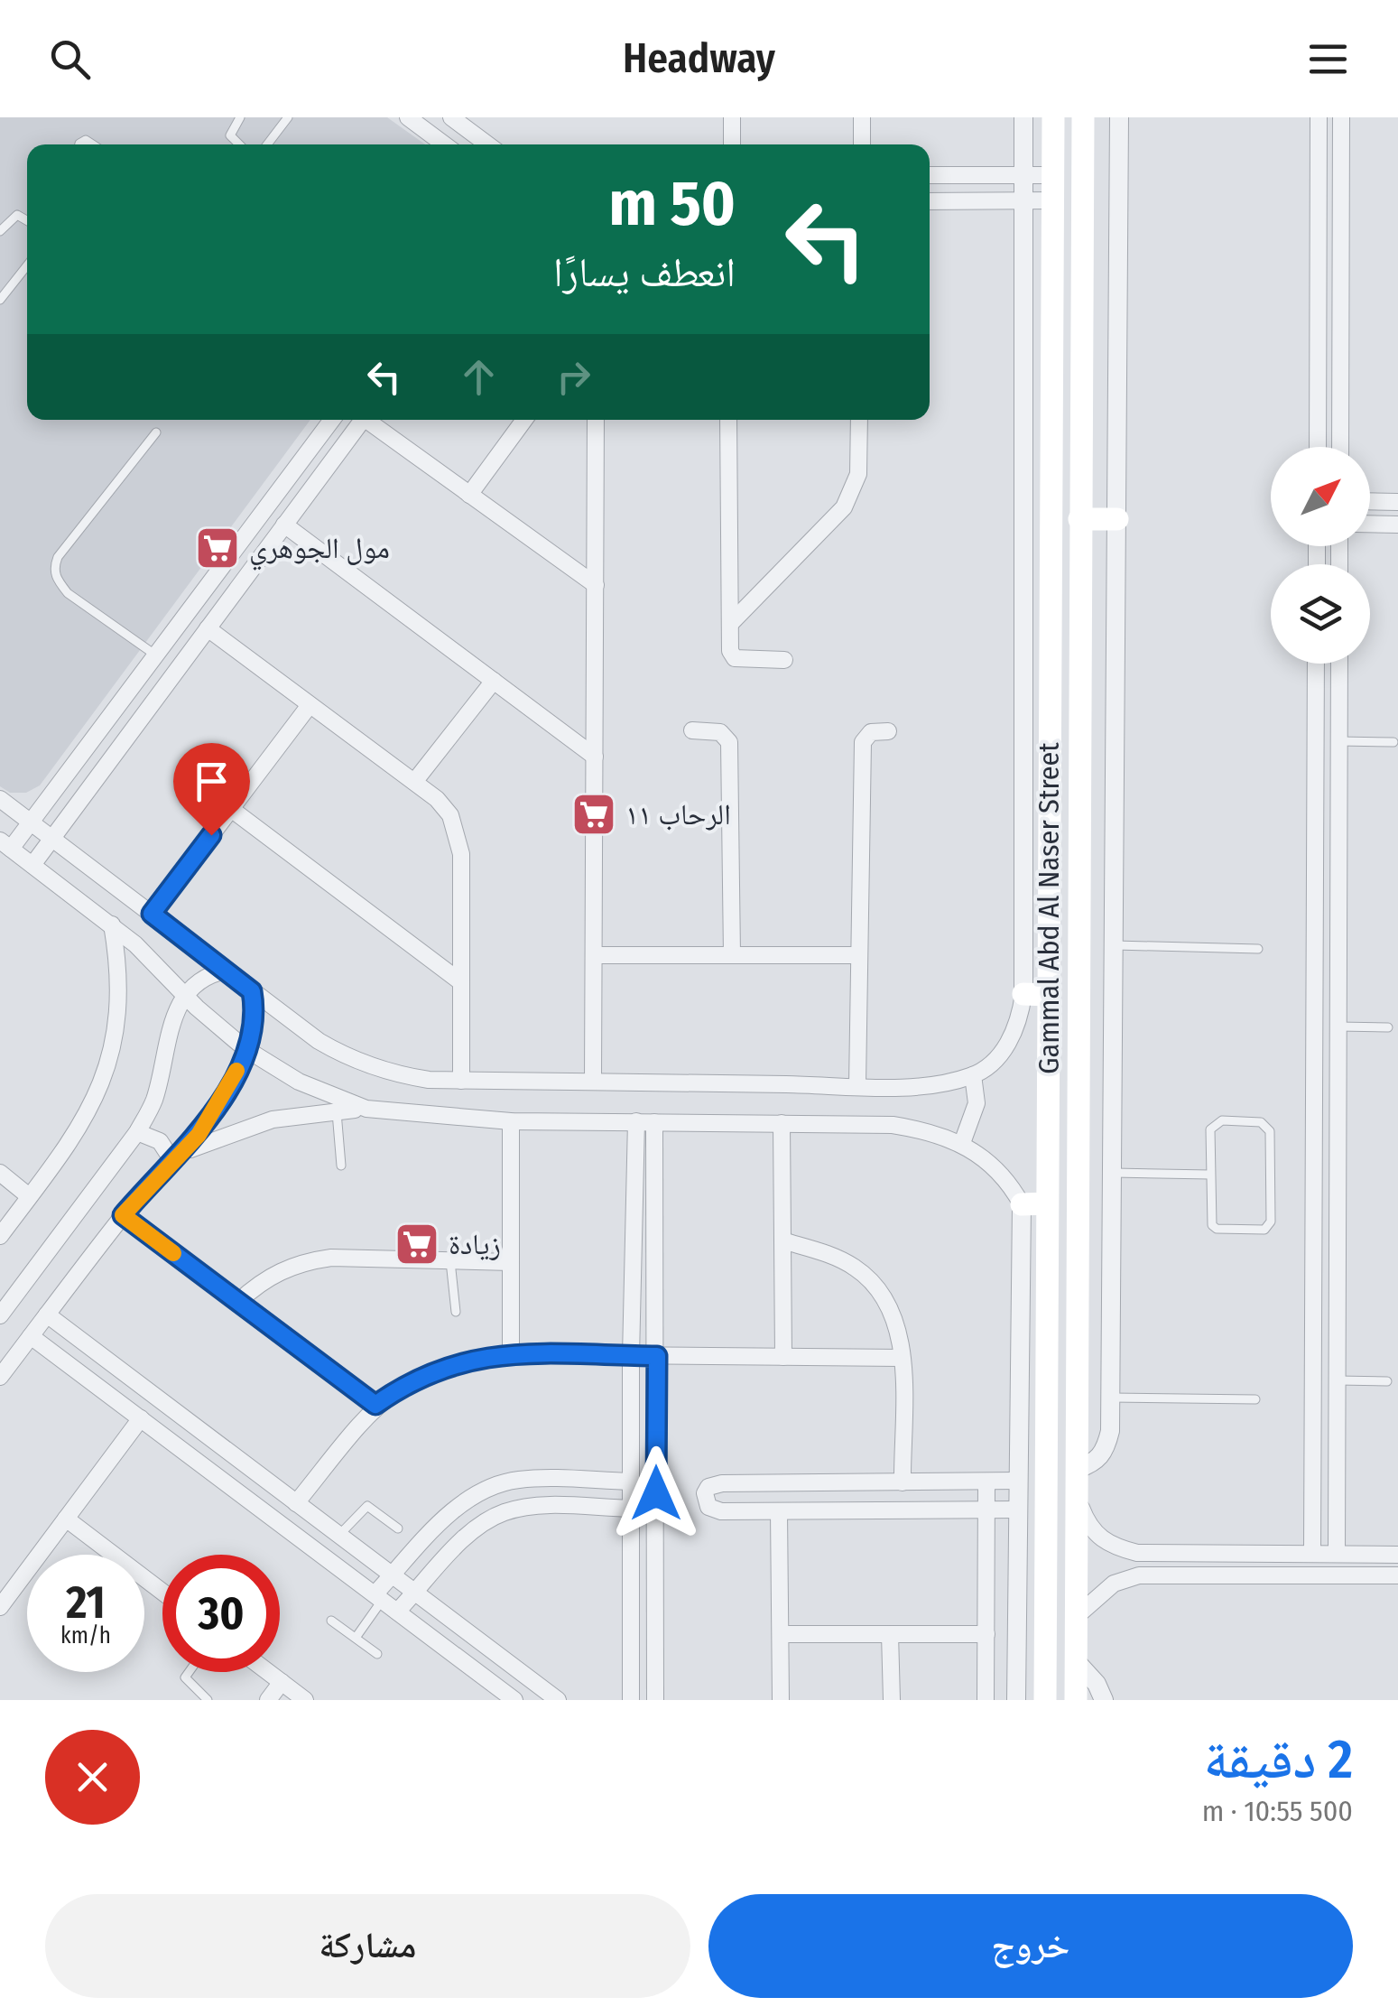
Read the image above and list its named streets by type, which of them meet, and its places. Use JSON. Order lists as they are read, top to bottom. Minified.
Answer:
{"streets":{"main road":["Gammal Abd Al Naser Street"]},"places":{"supermarket":["مول الجوهري","الرحاب ١١","زيادة"]},"north":"top right","page":{"header":"Headway","turn":["50 m","انعطف يسارًا"],"speed":"21 km/h","limit":"30","heading":["2 دقيقة","500 m · 10:55"],"buttons":["خروج","مشاركة"]}}
